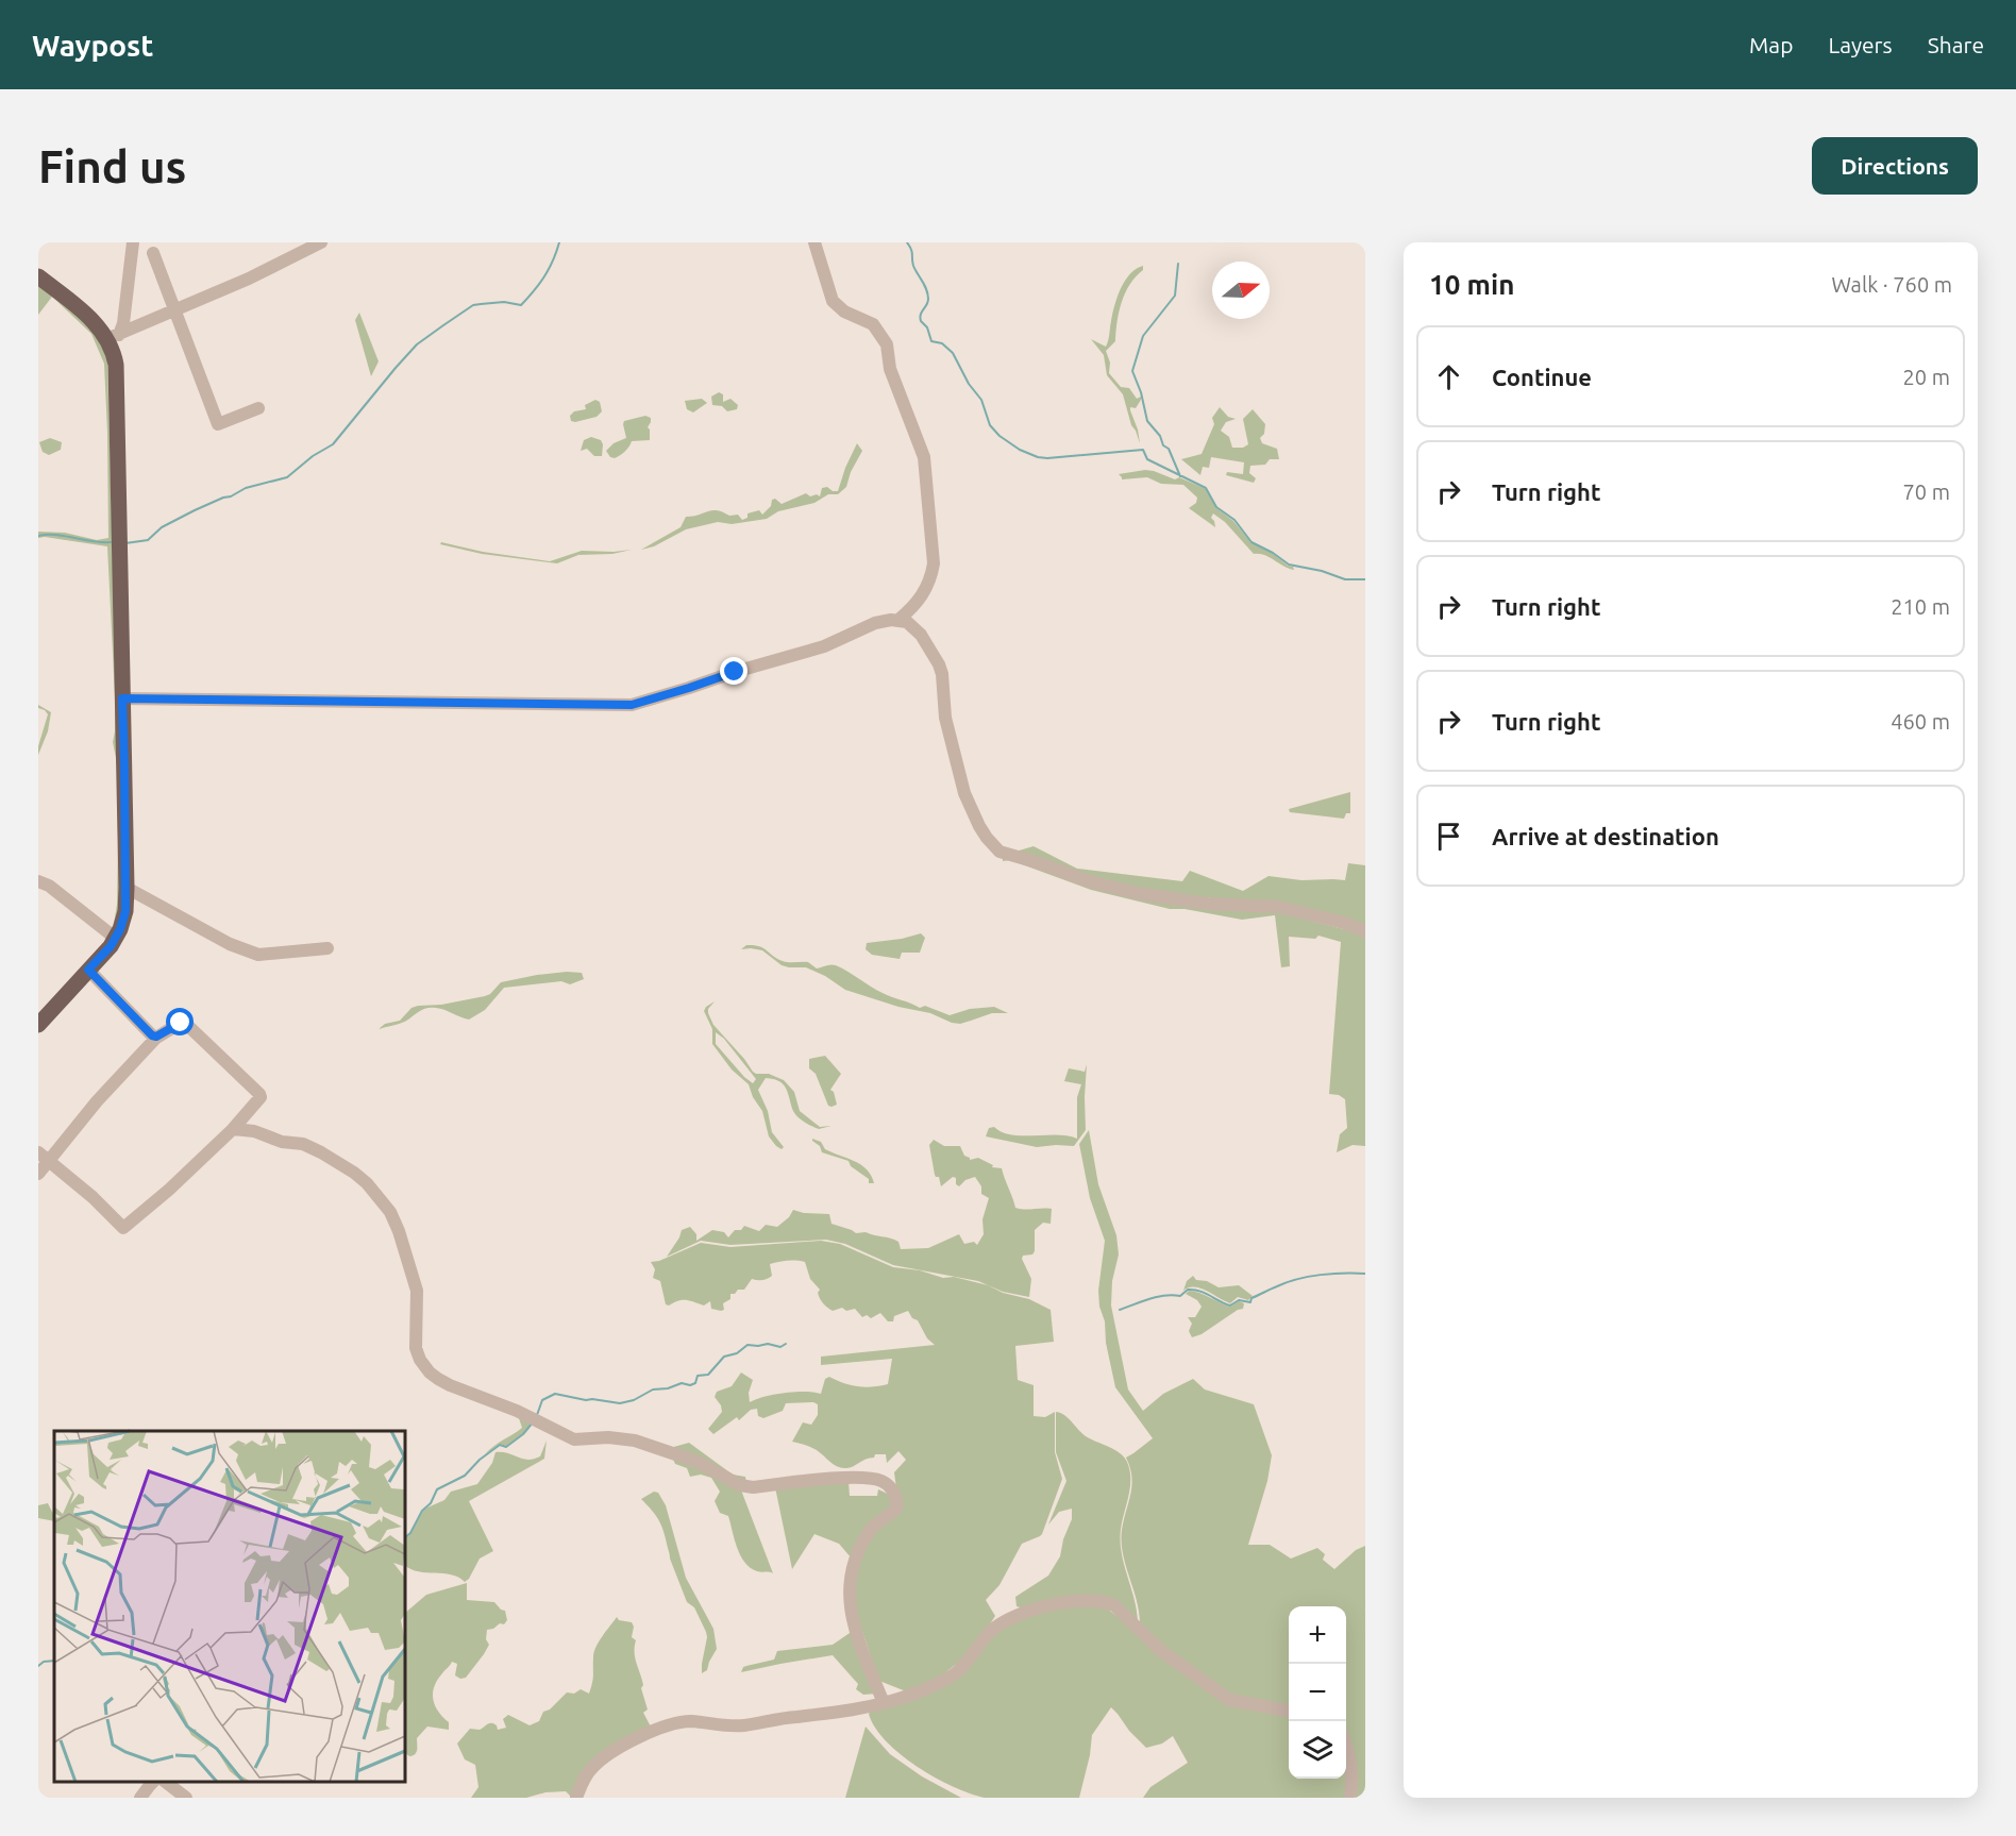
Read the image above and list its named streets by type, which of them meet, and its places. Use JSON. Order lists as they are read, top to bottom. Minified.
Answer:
{"north":"right","page":{"header":"Waypost","nav":["Map","Layers","Share"],"buttons":"Directions","title":"Find us","heading":["10 min","Walk · 760 m"],"list":[["Continue","20 m"],["Turn right","70 m"],["Turn right","210 m"],["Turn right","460 m"],"Arrive at destination"],"map_buttons":["+","−"]}}
